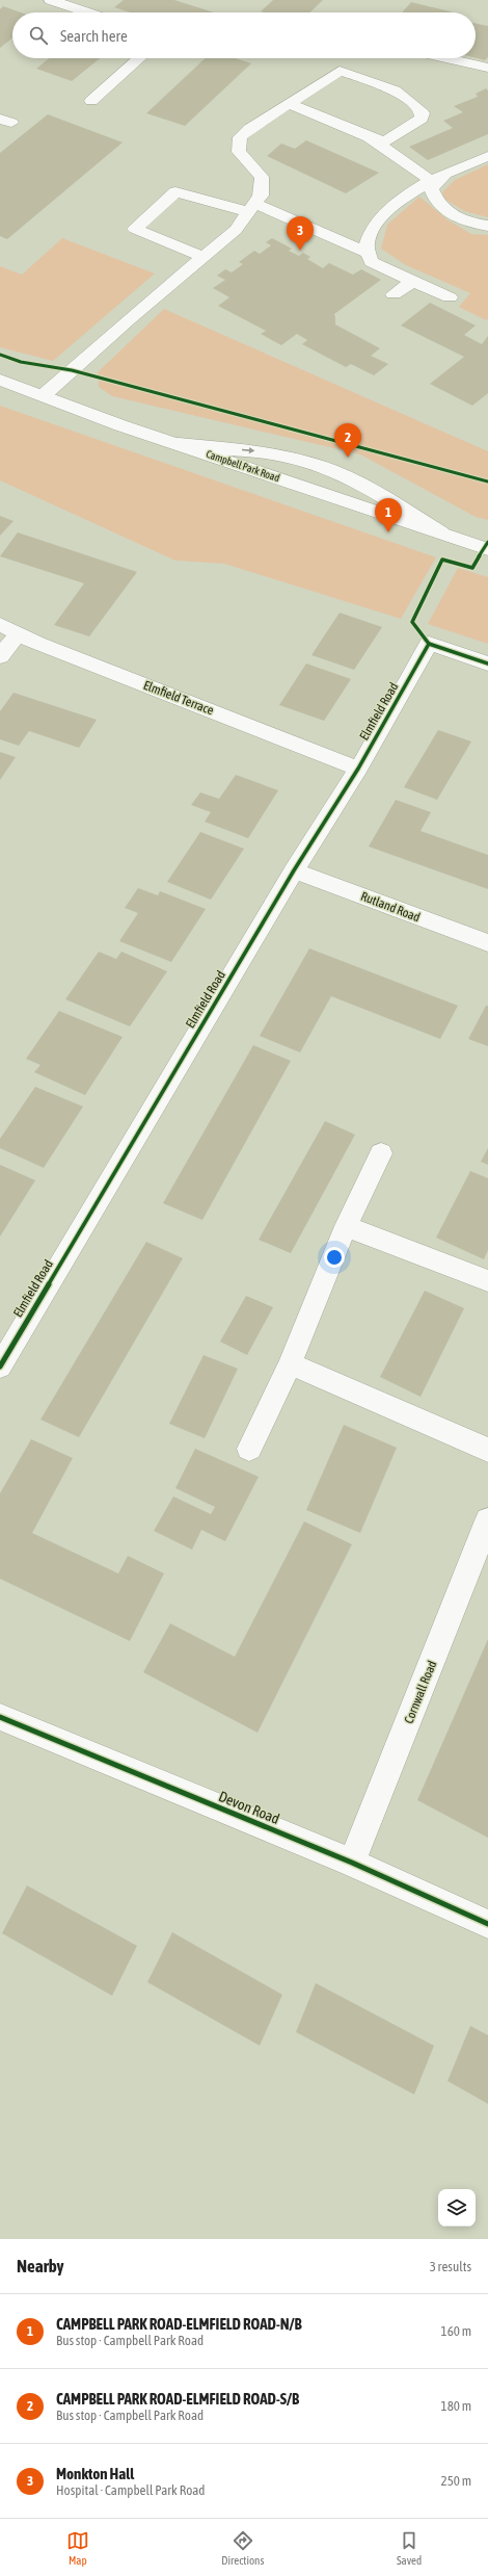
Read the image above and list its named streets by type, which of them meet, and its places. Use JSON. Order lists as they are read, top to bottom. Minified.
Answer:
{"streets":{"street":["Campbell Park Road","Elmfield Terrace","Elmfield Road","Rutland Road","Cornwall Road","Devon Road"]},"crossings":[["Elmfield Terrace","Elmfield Road"],["Elmfield Road","Rutland Road"],["Cornwall Road","Devon Road"]],"page":{"search":"Search here","pins":["3","2","1"],"heading":["Nearby","3 results"],"list":[{"mark":"1","name":"CAMPBELL PARK ROAD-ELMFIELD ROAD-N/B","note":"Bus stop · Campbell Park Road","value":"160 m"},{"mark":"2","name":"CAMPBELL PARK ROAD-ELMFIELD ROAD-S/B","note":"Bus stop · Campbell Park Road","value":"180 m"},{"mark":"3","name":"Monkton Hall","note":"Hospital · Campbell Park Road","value":"250 m"}],"nav":["Map","Directions","Saved"]}}
